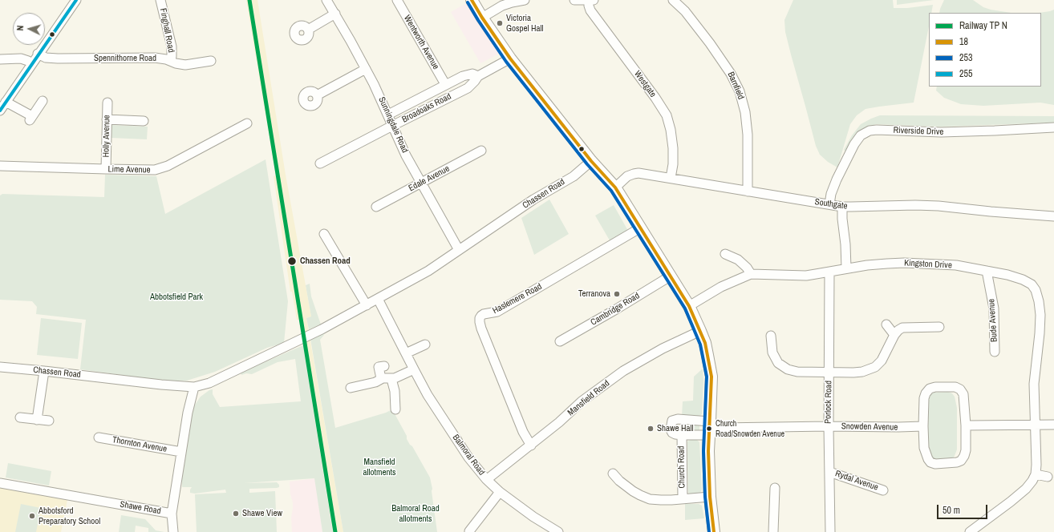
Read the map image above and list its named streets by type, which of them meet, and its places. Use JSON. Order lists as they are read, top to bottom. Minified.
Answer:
{"streets":{"street":["Finghall Road","Wentworth Avenue","Spennithorne Road","Westgate","Barnfield","Broadoaks Road","Sunningdale Road","Riverside Drive","Holly Avenue","Lime Avenue","Edale Avenue","Chassen Road","Southgate","Kingston Drive","Haslemere Road","Cambridge Road","Bude Avenue","Mansfield Road","Porlock Road","Snowden Avenue","Thornton Avenue","Balmoral Road","Church Road","Rydal Avenue","Shawe Road"]},"crossings":[["Finghall Road","Spennithorne Road"],["Wentworth Avenue","Broadoaks Road"],["Westgate","Southgate"],["Barnfield","Southgate"],["Broadoaks Road","Sunningdale Road"],["Sunningdale Road","Edale Avenue"],["Sunningdale Road","Chassen Road"],["Riverside Drive","Southgate"],["Holly Avenue","Lime Avenue"],["Chassen Road","Balmoral Road"],["Chassen Road","Shawe Road"],["Kingston Drive","Bude Avenue"],["Kingston Drive","Porlock Road"],["Haslemere Road","Mansfield Road"],["Mansfield Road","Balmoral Road"],["Porlock Road","Snowden Avenue"],["Porlock Road","Rydal Avenue"],["Thornton Avenue","Shawe Road"]],"parks":["Abbotsfield Park","Mansfield allotments","Balmoral Road allotments"],"places":["Victoria Gospel Hall","Chassen Road","Terranova","Shawe Hall","Church Road/Snowden Avenue","Shawe View","Abbotsford Preparatory School"],"lines":["transit line 18","transit line 255","transit line 253"],"legend":["Railway TP N","18","253","255"],"scale_bar":"50 m","north":"left"}
